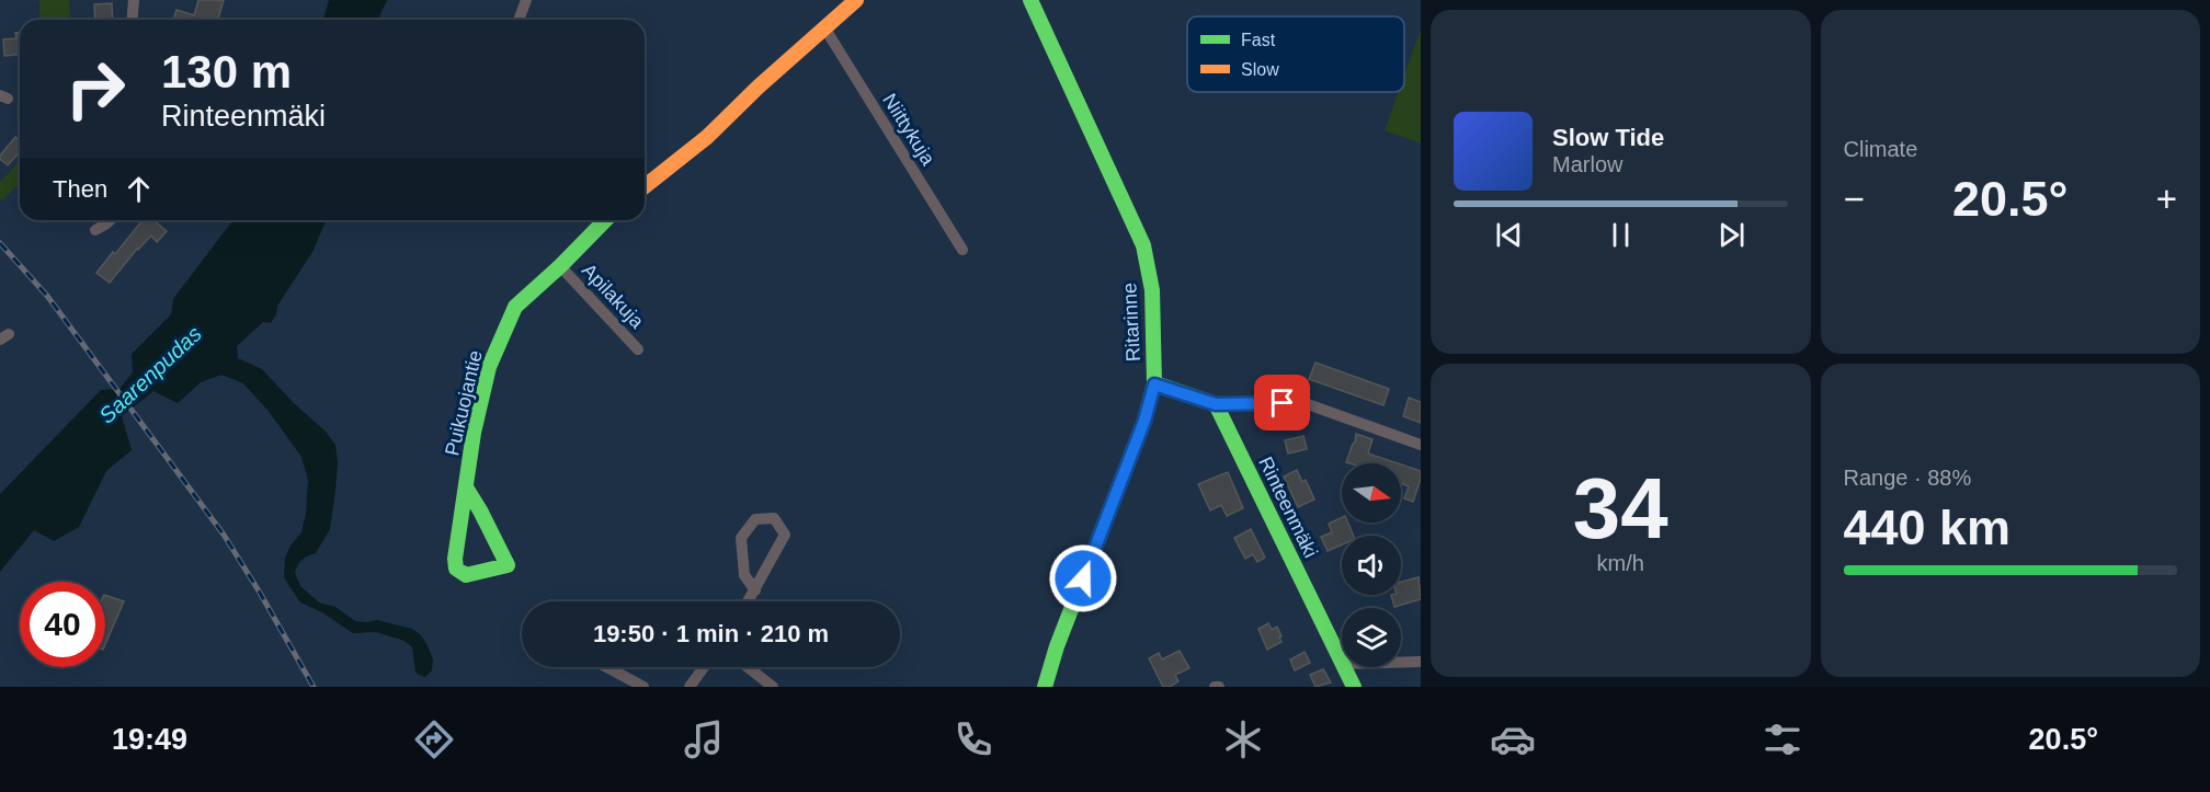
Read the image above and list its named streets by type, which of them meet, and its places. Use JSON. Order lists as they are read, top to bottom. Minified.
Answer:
{"streets":{"street":["Niittykuja","Apilakuja","Ritarinne","Puikuojantie","Rinteenmäki"]},"crossings":[["Apilakuja","Puikuojantie"]],"water":["Saarenpudas"],"legend":["Fast","Slow"],"north":"right","page":{"tile":["Climate",["34","km/h"],["Range · 88%","440 km"]],"turn":["130 m","Rinteenmäki"],"song":["Slow Tide","Marlow"],"then":"Then","heat":["−","20.5°","+"],"limit":"40","trip":"19:50 · 1 min · 210 m","tabs":["19:49","20.5°"]}}
